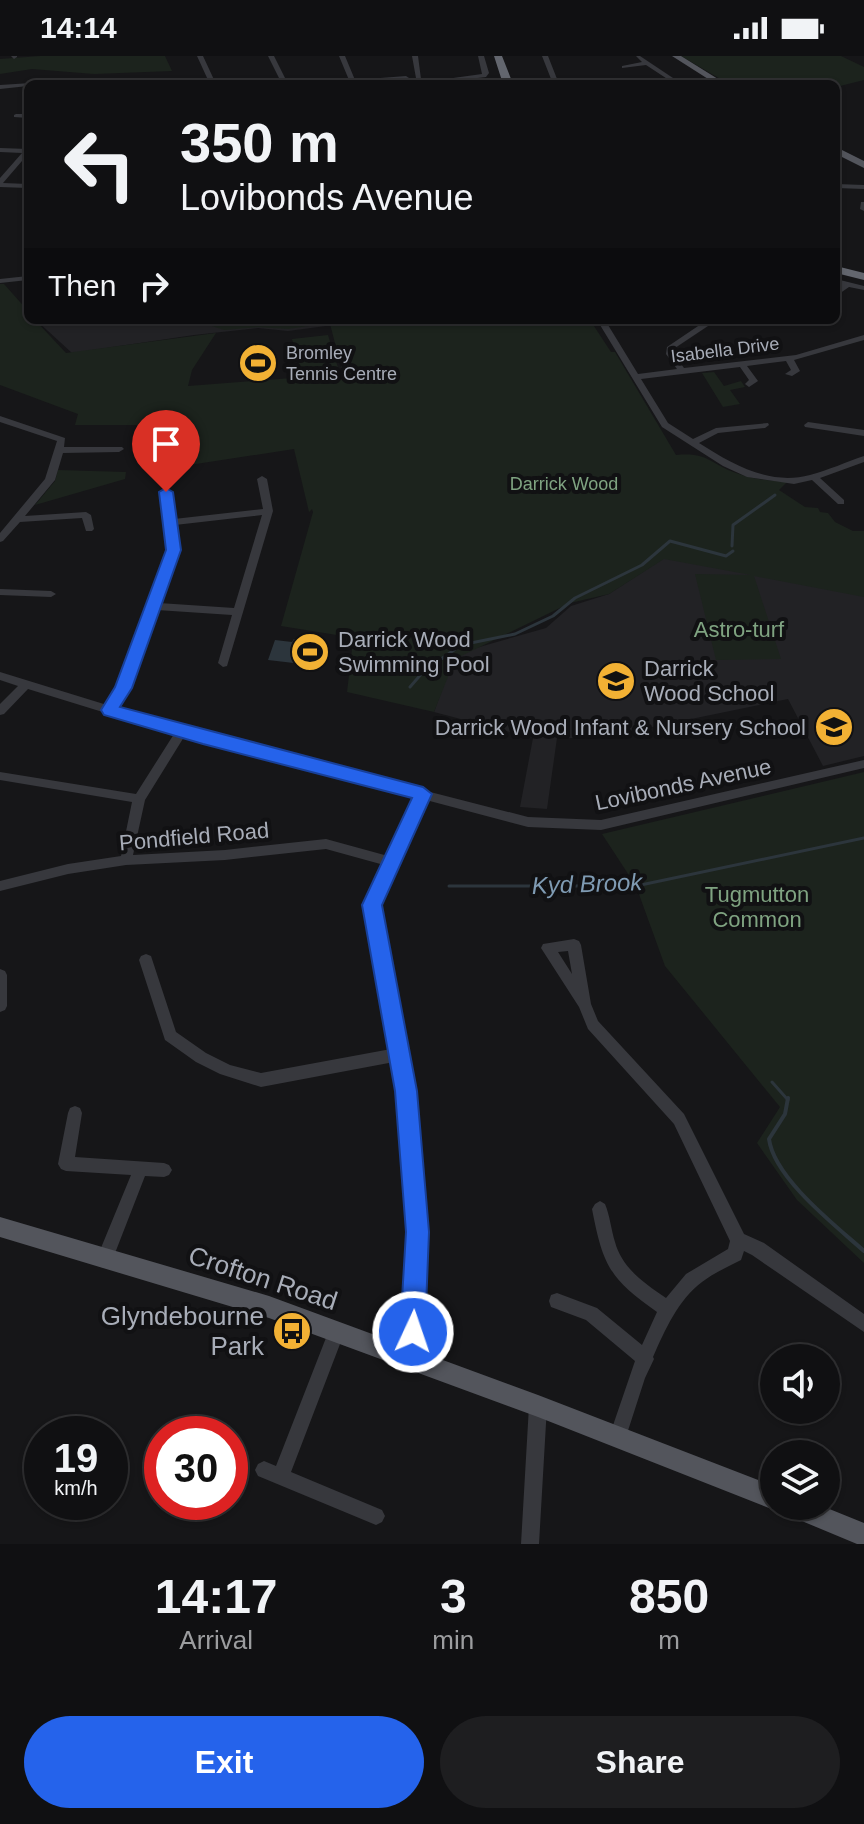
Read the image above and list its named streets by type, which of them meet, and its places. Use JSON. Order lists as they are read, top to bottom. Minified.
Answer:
{"streets":{"main road":["Crofton Road"],"street":["Isabella Drive","Lovibonds Avenue","Pondfield Road"]},"water":["Kyd Brook"],"parks":["Darrick Wood","Astro-turf","Tugmutton Common"],"places":{"sports":["Bromley Tennis Centre","Darrick Wood Swimming Pool"],"school or university":["Darrick Wood School","Darrick Wood Infant & Nursery School"],"bus stop":["Glyndebourne Park"]},"page":{"status":"14:14","turn":["350 m","Lovibonds Avenue"],"then":"Then","speed":"19 km/h","limit":"30","eta":["14:17","Arrival","3","min","850","m"],"buttons":["Exit","Share"]}}
